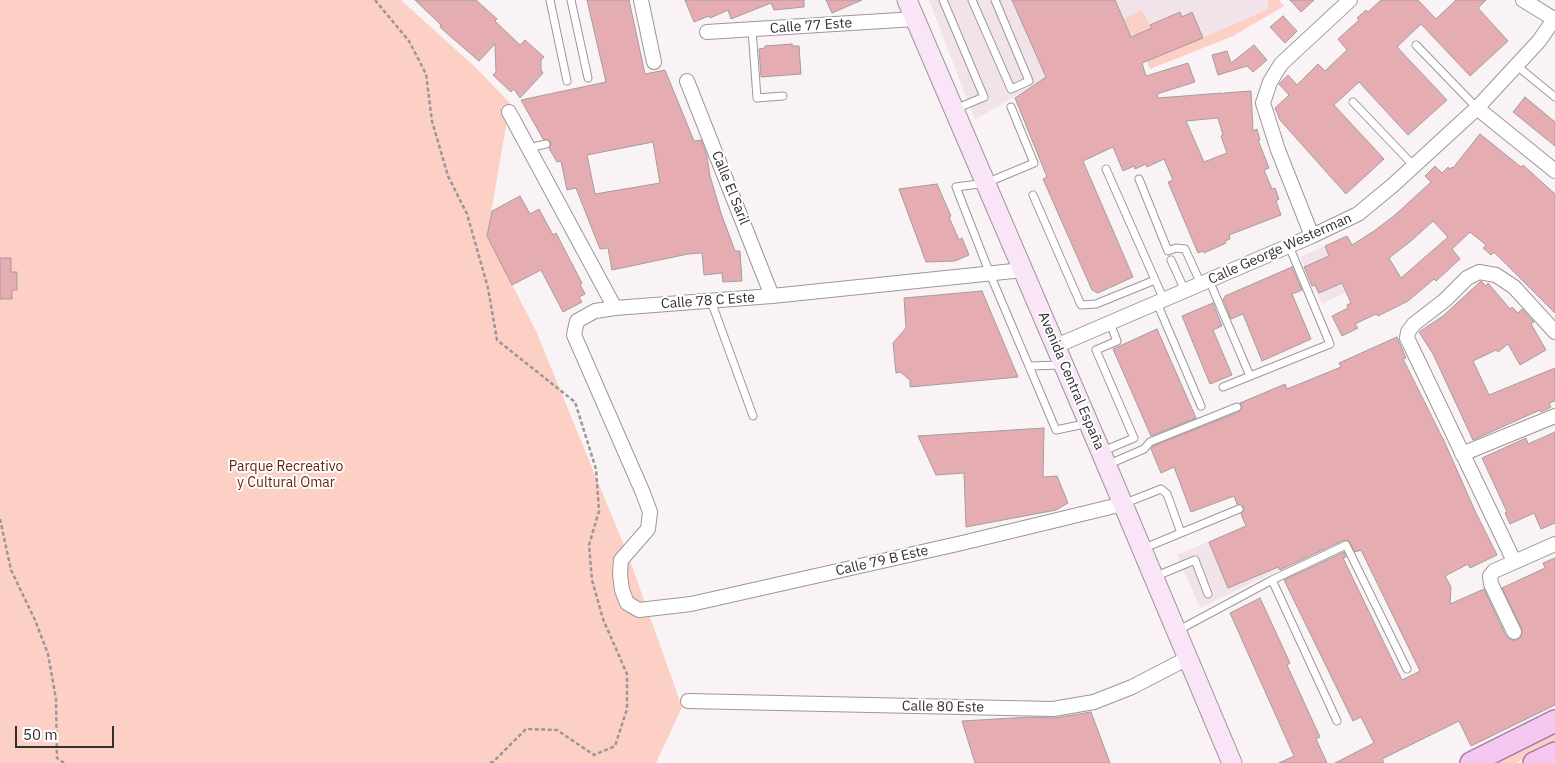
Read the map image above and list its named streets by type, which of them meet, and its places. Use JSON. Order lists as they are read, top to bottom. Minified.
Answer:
{"streets":{"main road":["Avenida Central España"],"street":["Calle 77 Este","Calle El Saril","Calle George Westerman","Calle 78 C Este","Calle 79 B Este","Calle 80 Este"]},"crossings":[["Calle 77 Este","Avenida Central España"],["Calle El Saril","Calle 78 C Este"],["Calle George Westerman","Avenida Central España"],["Calle 78 C Este","Avenida Central España"],["Calle 78 C Este","Calle 79 B Este"],["Avenida Central España","Calle 79 B Este"],["Avenida Central España","Calle 80 Este"]],"parks":["Parque Recreativo y Cultural Omar"],"scale_bar":"50 m"}
